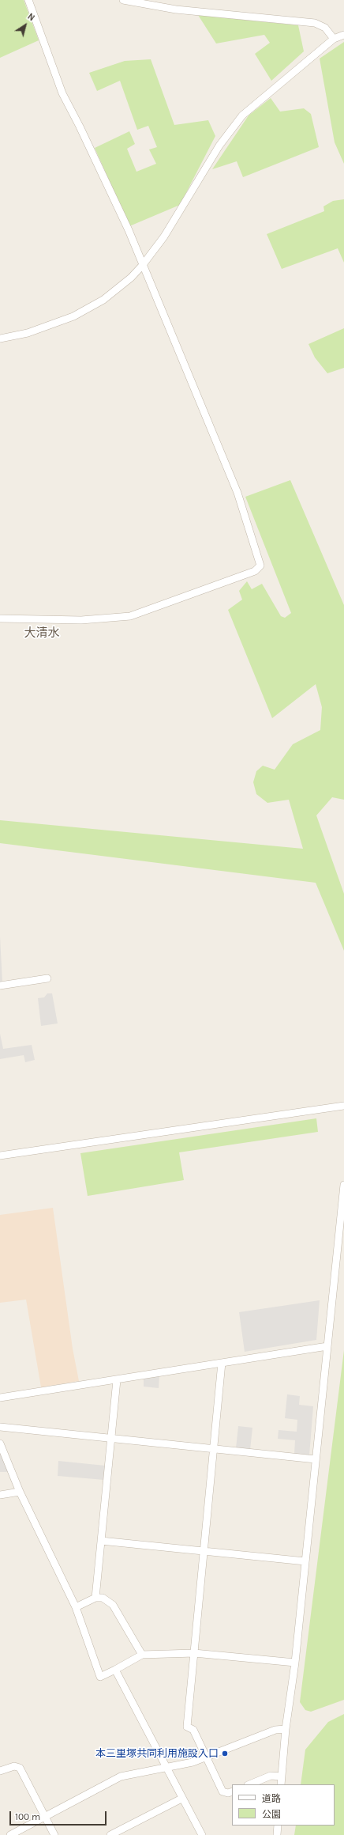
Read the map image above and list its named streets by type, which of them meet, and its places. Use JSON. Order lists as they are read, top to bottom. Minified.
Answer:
{"districts":["大清水"],"places":["本三里塚共同利用施設入口"],"legend":["道路","公園"],"scale_bar":"100 m","north":"top right"}
